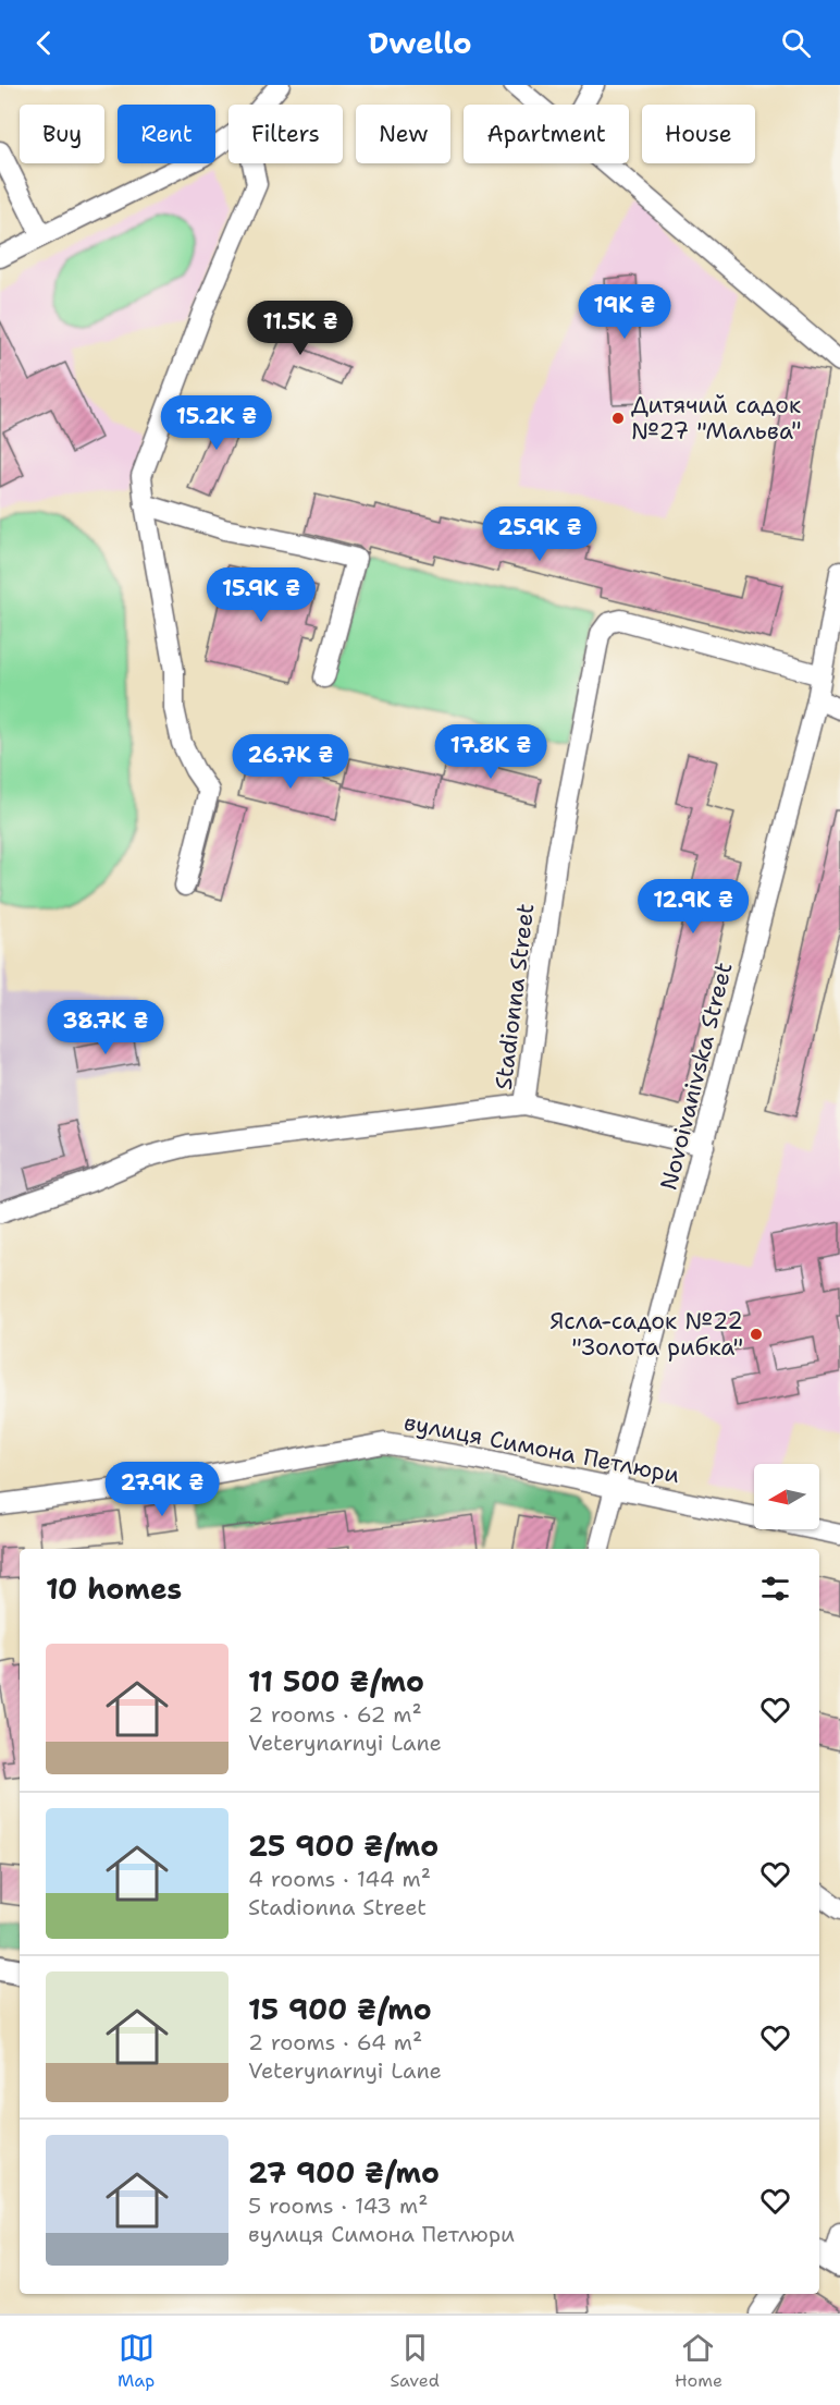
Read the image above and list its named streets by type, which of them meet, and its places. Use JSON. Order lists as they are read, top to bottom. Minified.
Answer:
{"streets":{"street":["Stadionna Street","Novoivanivska Street","вулиця Симона Петлюри"]},"crossings":[["Stadionna Street","Novoivanivska Street"],["Novoivanivska Street","вулиця Симона Петлюри"]],"places":["Дитячий садок №27 \"Мальва\"","Ясла-садок №22 \"Золота рибка\""],"north":"left","page":{"header":"Dwello","chip":["Buy","Rent","Filters","New","Apartment","House"],"price":["19K ₴","11.5K ₴","15.2K ₴","25.9K ₴","15.9K ₴","17.8K ₴","26.7K ₴","12.9K ₴","38.7K ₴","27.9K ₴"],"heading":"10 homes","list":[{"name":"11 500 ₴/mo","note":"2 rooms · 62 m² · Veterynarnyi Lane"},{"name":"25 900 ₴/mo","note":"4 rooms · 144 m² · Stadionna Street"},{"name":"15 900 ₴/mo","note":"2 rooms · 64 m² · Veterynarnyi Lane"},{"name":"27 900 ₴/mo","note":"5 rooms · 143 m² · вулиця Симона Петлюри"}],"tabs":["Map","Saved","Home"]}}
